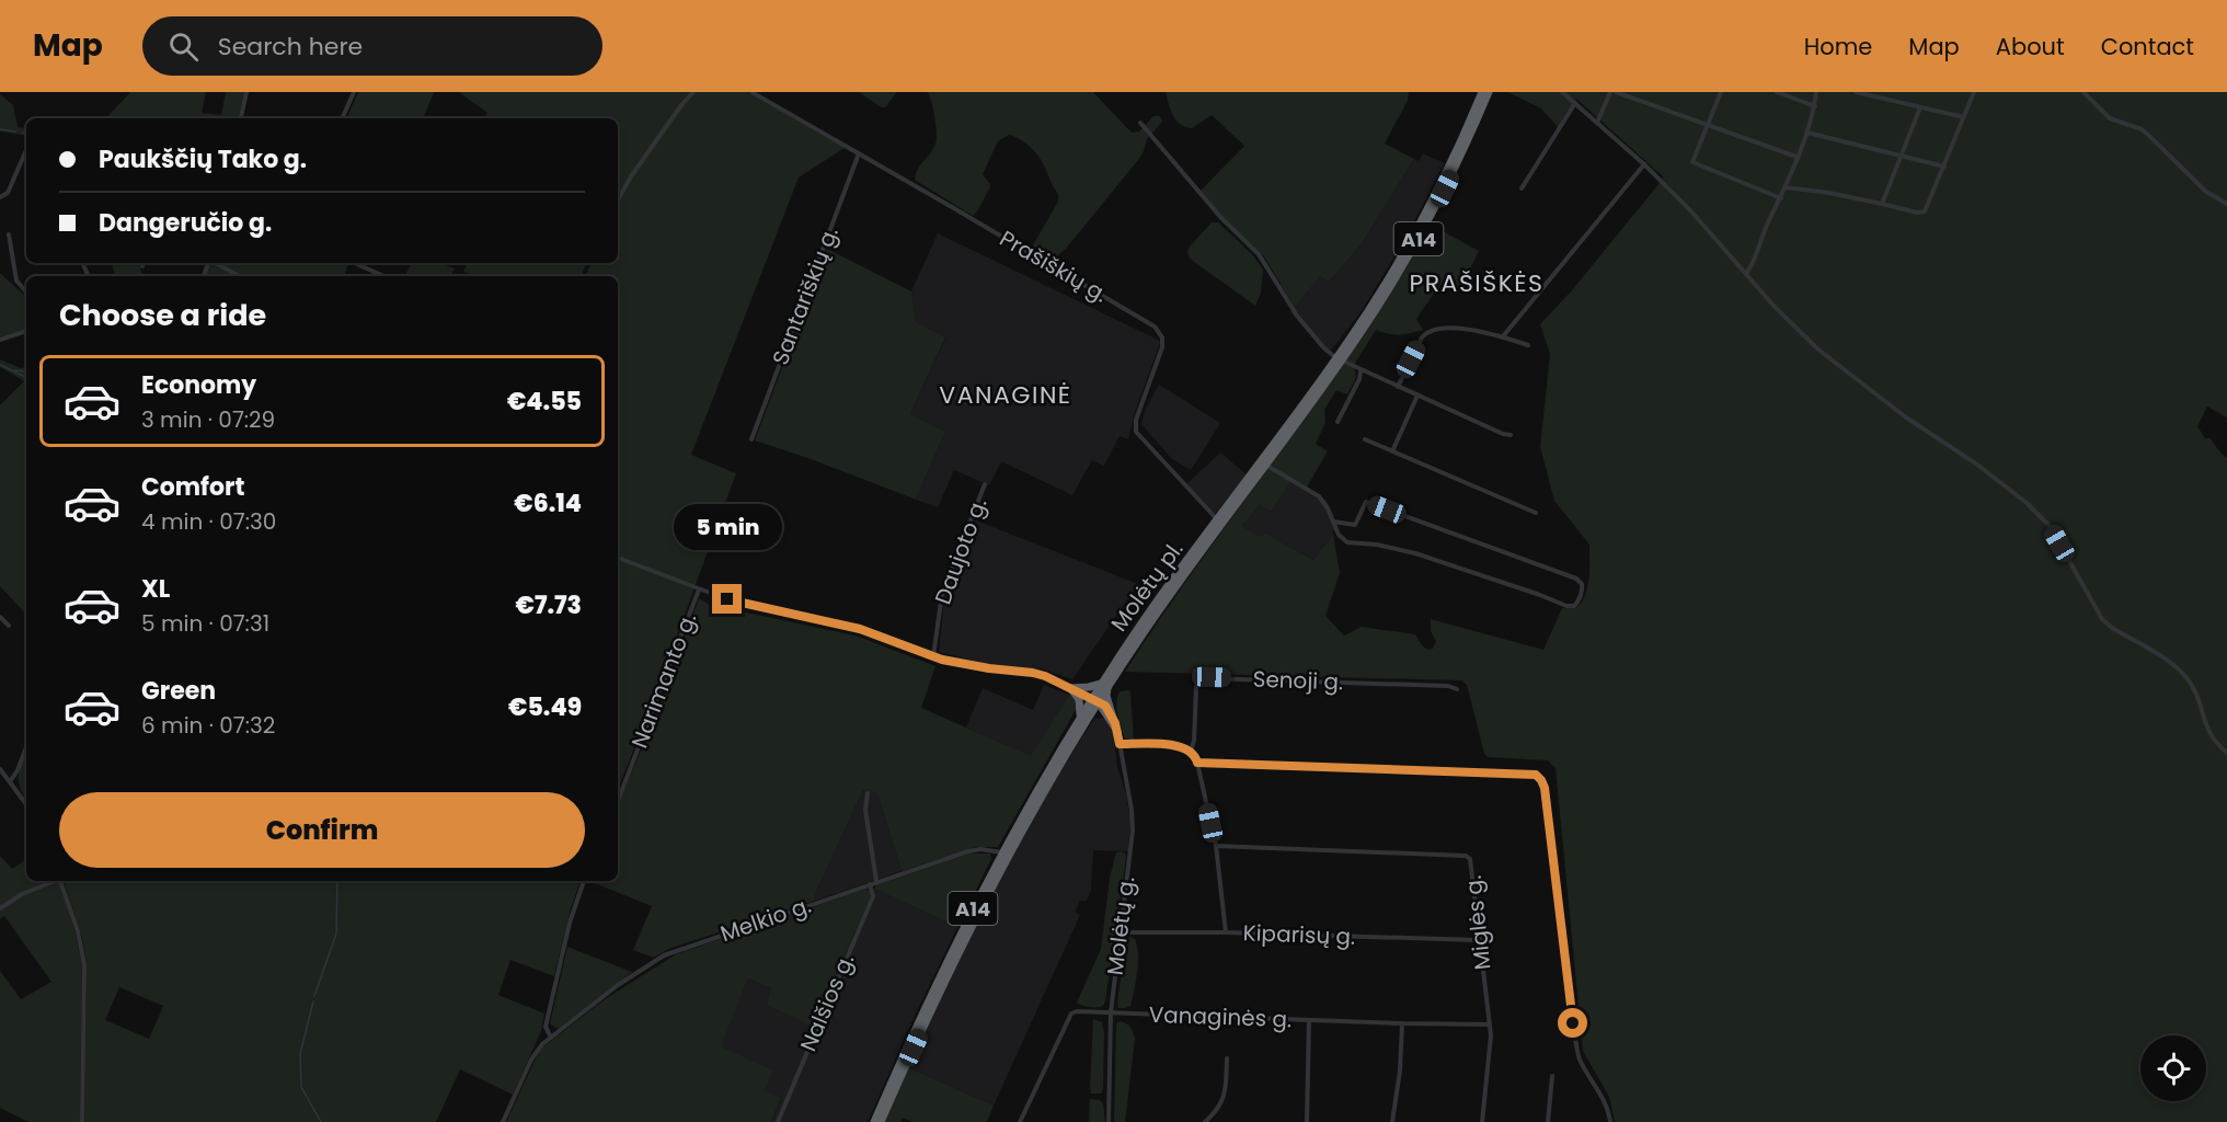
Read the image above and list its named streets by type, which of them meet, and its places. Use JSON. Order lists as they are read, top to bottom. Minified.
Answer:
{"streets":{"highway":["A14","Molėtų pl."],"street":["Prašiškių g.","Santariškių g.","Daujoto g.","Narimanto g.","Senoji g.","Melkio g.","Miglės g.","Molėtų g.","Kiparisų g.","Nalšios g.","Vanaginės g."]},"crossings":[["Prašiškių g.","Santariškių g."],["Prašiškių g.","Molėtų pl."],["Molėtų pl.","Melkio g."],["Melkio g.","Nalšios g."],["Miglės g.","Kiparisų g."],["Miglės g.","Vanaginės g."],["Molėtų g.","Kiparisų g."],["Molėtų g.","Vanaginės g."]],"districts":["PRAŠIŠKĖS","VANAGINĖ"],"page":{"header":"Map","search":"Search here","nav":["Home","Map","About","Contact"],"banner":["Paukščių Tako g.","Dangeručio g."],"heading":"Choose a ride","list":[{"name":"Economy","note":"3 min · 07:29","value":"€4.55"},{"name":"Comfort","note":"4 min · 07:30","value":"€6.14"},{"name":"XL","note":"5 min · 07:31","value":"€7.73"},{"name":"Green","note":"6 min · 07:32","value":"€5.49"}],"bubble":"5 min","buttons":"Confirm"}}
